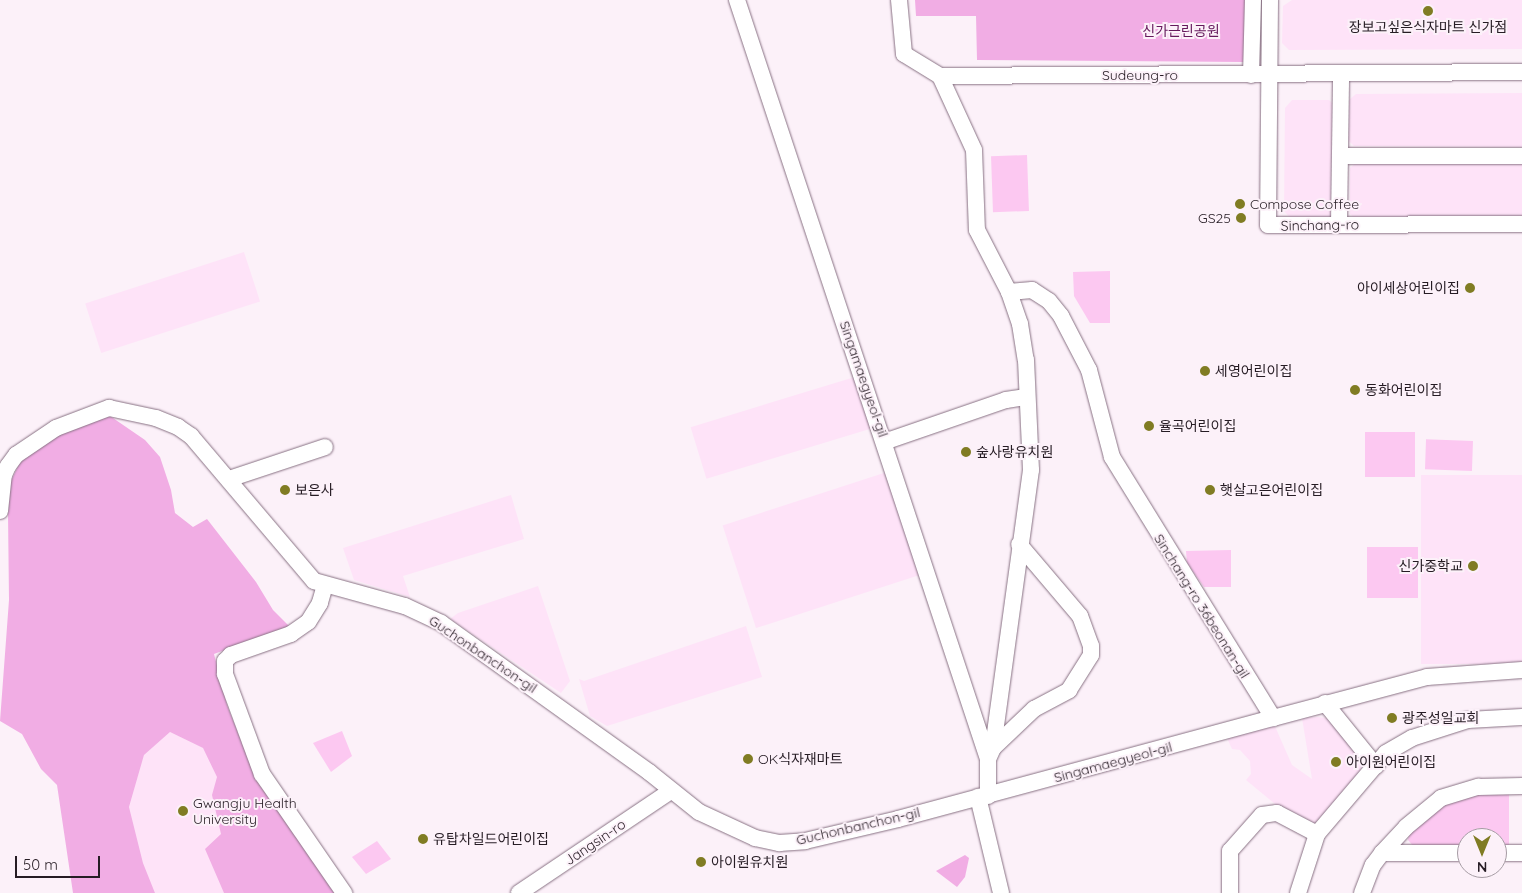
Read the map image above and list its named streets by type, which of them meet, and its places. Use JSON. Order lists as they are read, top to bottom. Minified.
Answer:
{"streets":{"street":["Sudeung-ro","Sinchang-ro","Singamaegyeol-gil","Sinchang-ro 36beonan-gil","Guchonbanchon-gil","Jangsin-ro"]},"crossings":[["Sudeung-ro","Sinchang-ro"],["Sudeung-ro","Singamaegyeol-gil"],["Singamaegyeol-gil","Sinchang-ro 36beonan-gil"],["Singamaegyeol-gil","Guchonbanchon-gil"],["Guchonbanchon-gil","Jangsin-ro"]],"parks":["신가근린공원"],"places":["장보고싶은식자마트 신가점","Compose Coffee","GS25","아이세상어린이집","세영어린이집","동화어린이집","율곡어린이집","숲사랑유치원","보은사","햇살고은어린이집","신가중학교","광주성일교회","OK식자재마트","아이원어린이집","Gwangju Health University","유탑차일드어린이집","아이원유치원"],"scale_bar":"50 m","north":"bottom"}
